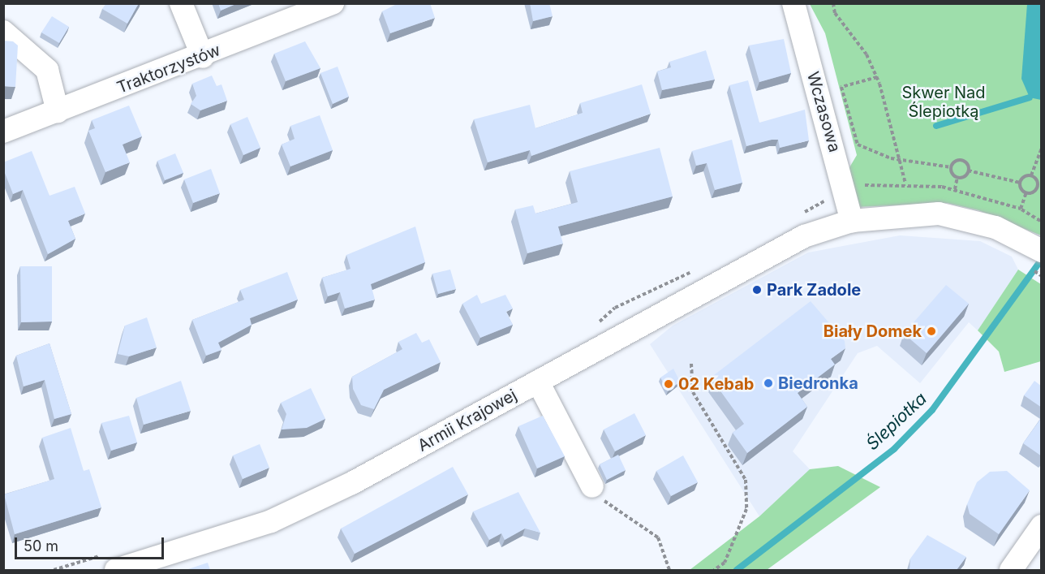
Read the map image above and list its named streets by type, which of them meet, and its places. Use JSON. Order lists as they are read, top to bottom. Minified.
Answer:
{"streets":{"street":["Traktorzystów","Wczasowa","Armii Krajowej"]},"crossings":[["Wczasowa","Armii Krajowej"]],"water":["Ślepiotka"],"parks":["Skwer Nad Ślepiotką"],"places":["Park Zadole","Biały Domek","Biedronka","02 Kebab"],"scale_bar":"50 m"}
